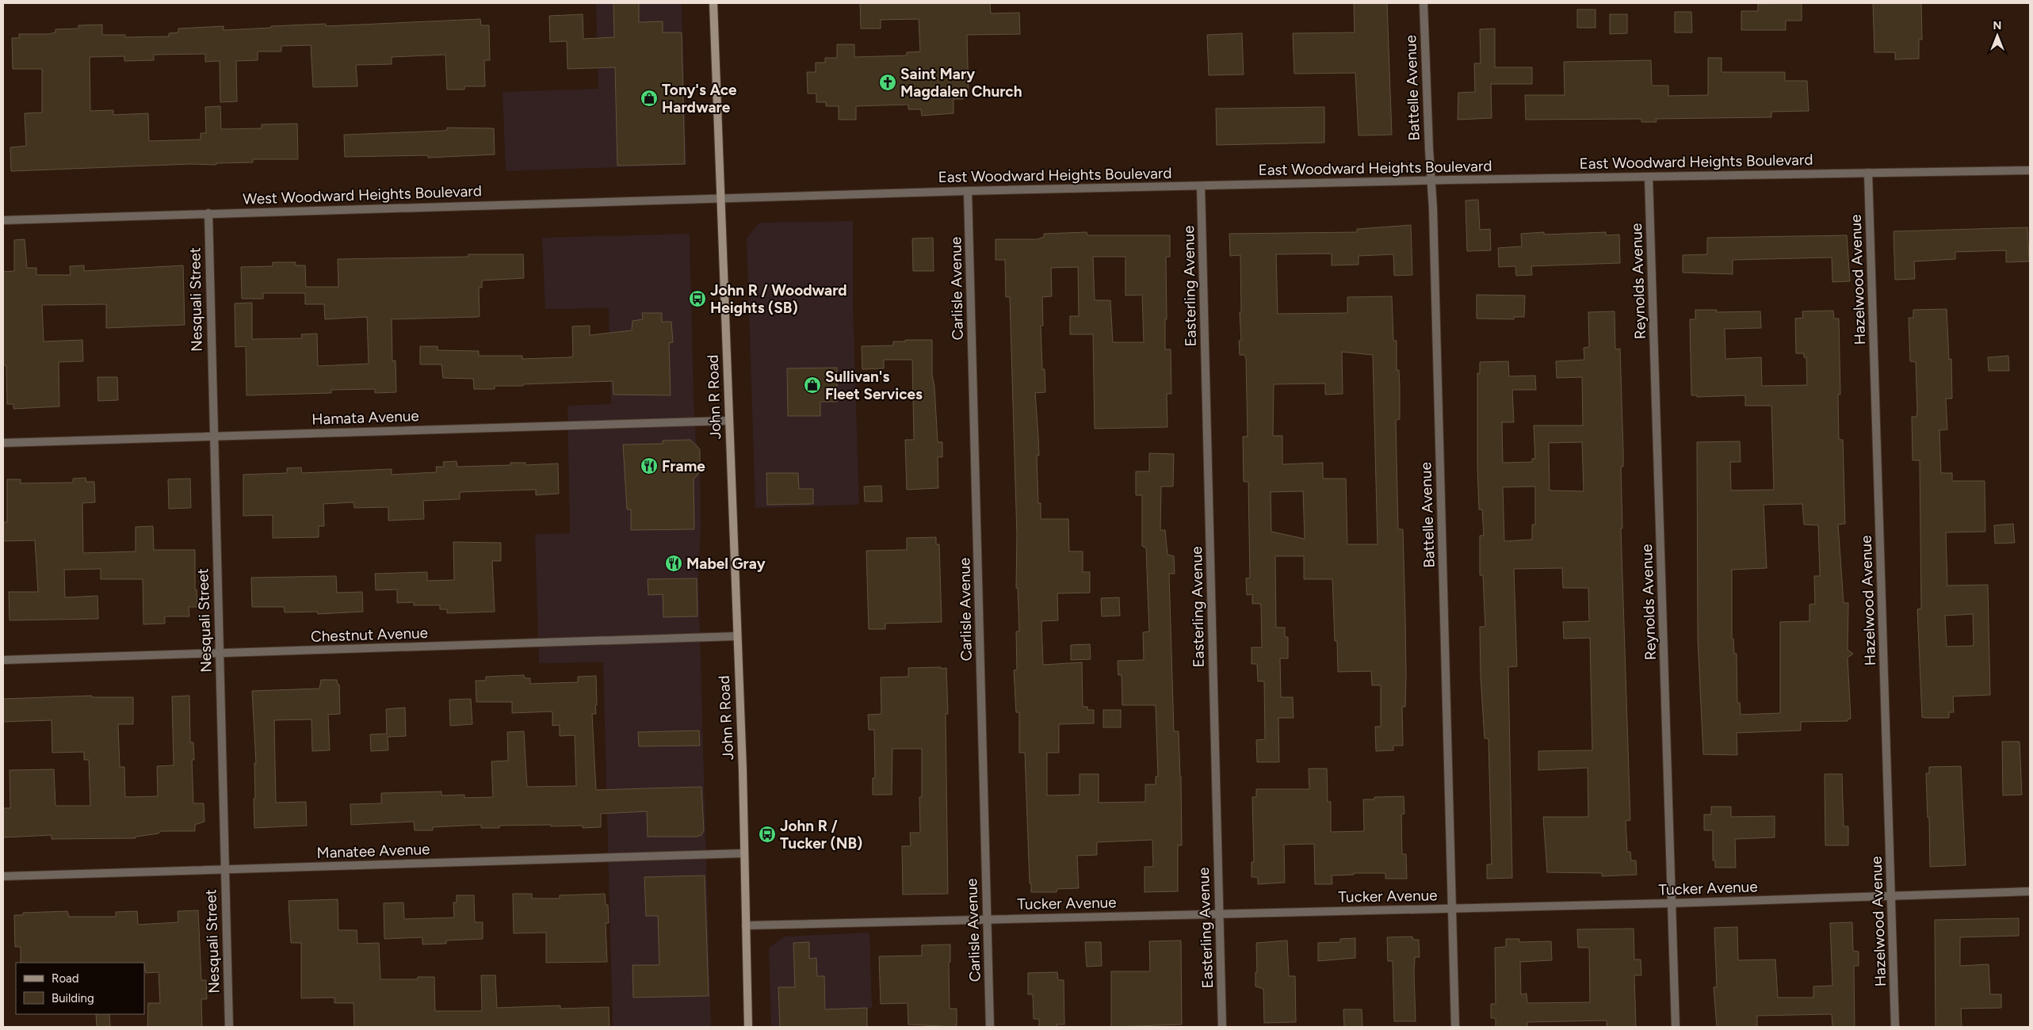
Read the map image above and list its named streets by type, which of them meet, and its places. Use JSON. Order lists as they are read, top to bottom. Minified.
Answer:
{"streets":{"main road":["John R Road"],"street":["Battelle Avenue","East Woodward Heights Boulevard","West Woodward Heights Boulevard","Hazelwood Avenue","Reynolds Avenue","Easterling Avenue","Carlisle Avenue","Nesquali Street","Hamata Avenue","Chestnut Avenue","Manatee Avenue","Tucker Avenue"]},"crossings":[["Battelle Avenue","East Woodward Heights Boulevard"],["Battelle Avenue","Tucker Avenue"],["East Woodward Heights Boulevard","West Woodward Heights Boulevard"],["East Woodward Heights Boulevard","Hazelwood Avenue"],["East Woodward Heights Boulevard","Reynolds Avenue"],["East Woodward Heights Boulevard","Easterling Avenue"],["East Woodward Heights Boulevard","Carlisle Avenue"],["East Woodward Heights Boulevard","John R Road"],["West Woodward Heights Boulevard","Nesquali Street"],["West Woodward Heights Boulevard","John R Road"],["Hazelwood Avenue","Tucker Avenue"],["Reynolds Avenue","Tucker Avenue"],["Easterling Avenue","Tucker Avenue"],["Carlisle Avenue","Tucker Avenue"],["Nesquali Street","Hamata Avenue"],["Nesquali Street","Chestnut Avenue"],["Nesquali Street","Manatee Avenue"],["John R Road","Hamata Avenue"],["John R Road","Chestnut Avenue"],["John R Road","Manatee Avenue"],["John R Road","Tucker Avenue"]],"places":{"church":["Saint Mary Magdalen Church"],"shop":["Tony's Ace Hardware","Sullivan's Fleet Services"],"bus stop":["John R / Woodward Heights (SB)","John R / Tucker (NB)"],"restaurant":["Frame","Mabel Gray"]},"legend":["Road","Building"],"north":"top"}
